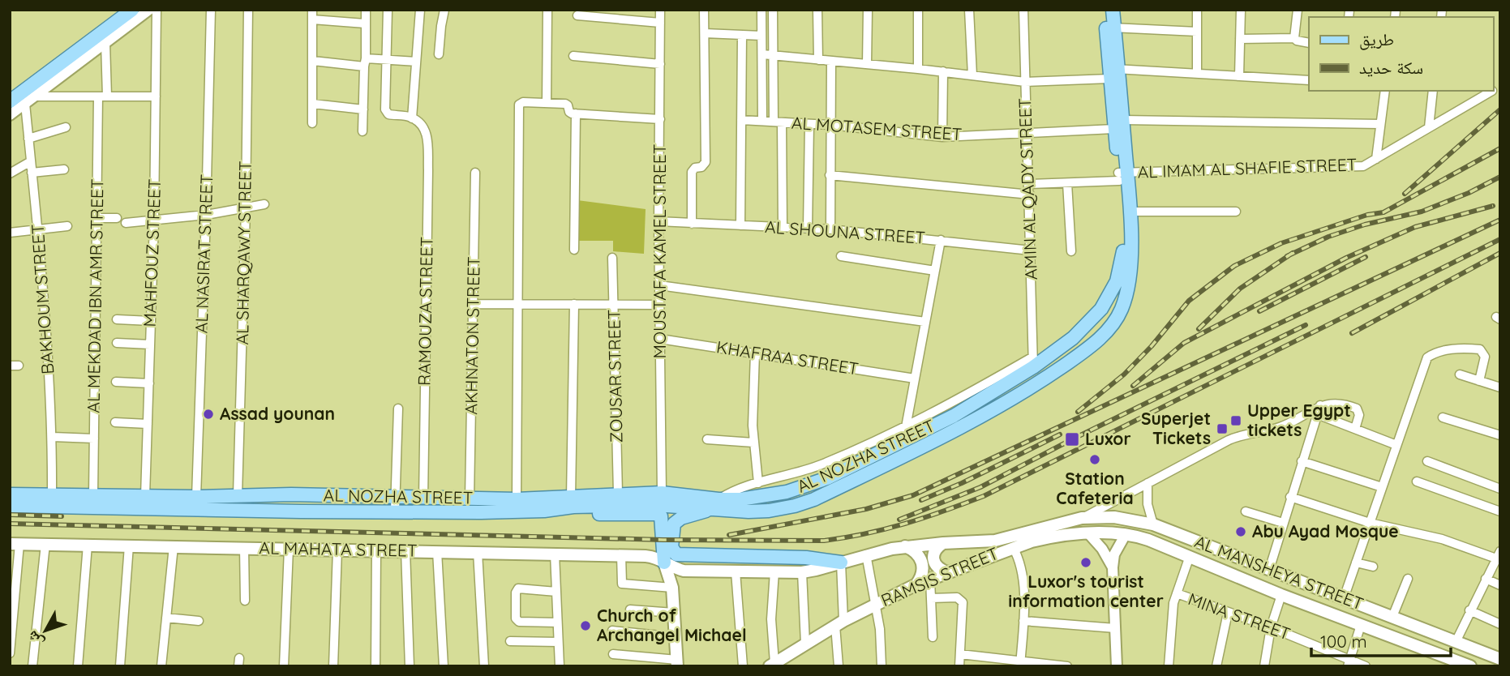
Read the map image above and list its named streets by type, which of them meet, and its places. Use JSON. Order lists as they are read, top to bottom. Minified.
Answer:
{"streets":{"main road":["AL NOZHA STREET","AL MAHATA STREET","AL MANSHEYA STREET","RAMSIS STREET"],"street":["AL MOTASEM STREET","AL IMAM AL SHAFIE STREET","AMIN AL QADY STREET","AL SHOUNA STREET","MOUSTAFA KAMEL STREET","MAHFOUZ STREET","AL SHARQAWY STREET","AL NASIRAT STREET","AL MEKDAD IBN AMR STREET","BAKHOUM STREET","RAMOUZA STREET","AKHNATON STREET","KHAFRAA STREET","ZOUSAR STREET","MINA STREET"]},"crossings":[["AL MOTASEM STREET","AMIN AL QADY STREET"],["AL MOTASEM STREET","AL NOZHA STREET"],["AL IMAM AL SHAFIE STREET","AMIN AL QADY STREET"],["AL IMAM AL SHAFIE STREET","AL NOZHA STREET"],["AMIN AL QADY STREET","AL SHOUNA STREET"],["AMIN AL QADY STREET","AL NOZHA STREET"],["AL SHOUNA STREET","MOUSTAFA KAMEL STREET"],["MOUSTAFA KAMEL STREET","KHAFRAA STREET"],["MOUSTAFA KAMEL STREET","AL NOZHA STREET"],["MAHFOUZ STREET","AL NOZHA STREET"],["AL SHARQAWY STREET","AL NOZHA STREET"],["AL NASIRAT STREET","AL NOZHA STREET"],["AL MEKDAD IBN AMR STREET","AL NOZHA STREET"],["BAKHOUM STREET","AL NOZHA STREET"],["RAMOUZA STREET","AL NOZHA STREET"],["AKHNATON STREET","AL NOZHA STREET"],["ZOUSAR STREET","AL NOZHA STREET"],["AL MAHATA STREET","AL MANSHEYA STREET"],["AL MANSHEYA STREET","RAMSIS STREET"]],"places":{"other":["Assad younan","Station Cafeteria","Abu Ayad Mosque","Luxor's tourist information center","Church of Archangel Michael"],"transit":["Upper Egypt tickets","Superjet Tickets","Luxor"]},"legend":["طريق","سكة حديد"],"scale_bar":"100 m","north":"bottom left"}
